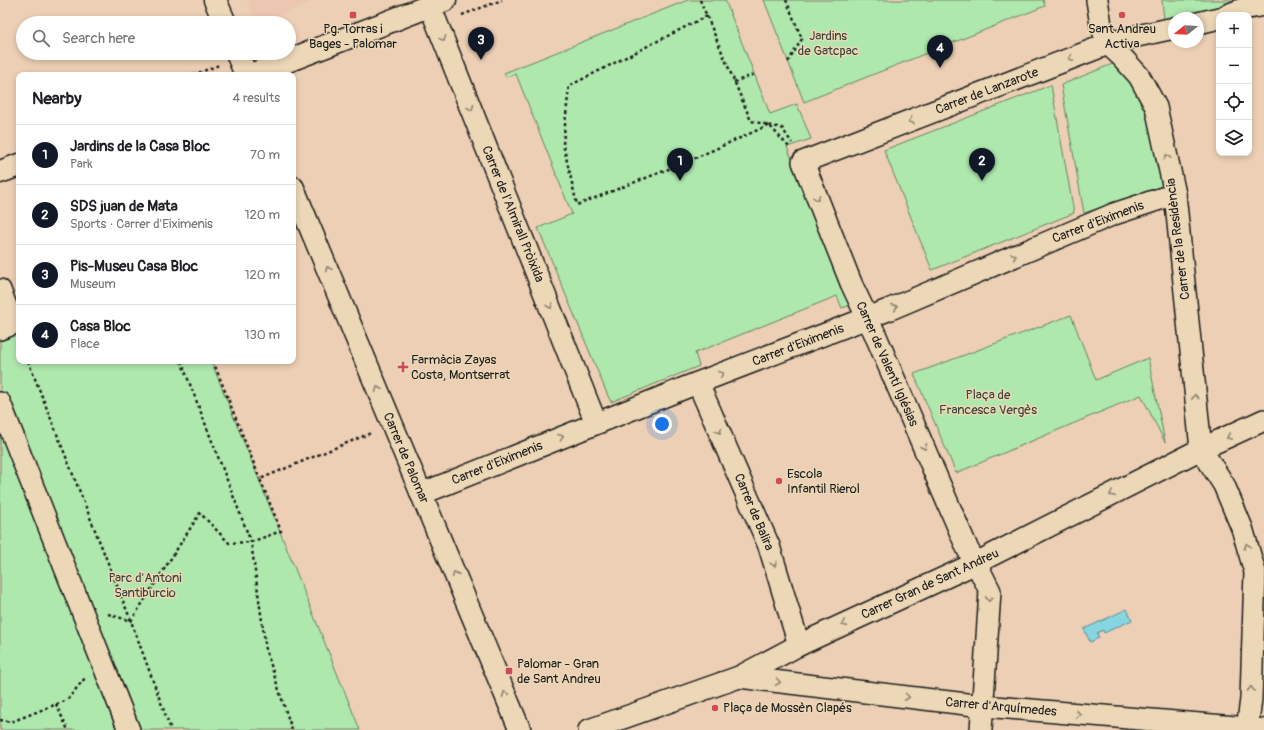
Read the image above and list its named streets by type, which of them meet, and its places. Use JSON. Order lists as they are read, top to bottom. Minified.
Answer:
{"streets":{"street":["Carrer de Lanzarote","Carrer de l'Almirall Pròixida","Carrer d'Eiximenis","Carrer de la Residència","Carrer de Valentí Iglésias","Carrer de Palomar","Carrer de Balira","Carrer Gran de Sant Andreu","Carrer d'Arquímedes"]},"crossings":[["Carrer de Lanzarote","Carrer de la Residència"],["Carrer de Lanzarote","Carrer de Valentí Iglésias"],["Carrer de l'Almirall Pròixida","Carrer d'Eiximenis"],["Carrer d'Eiximenis","Carrer de la Residència"],["Carrer d'Eiximenis","Carrer de Valentí Iglésias"],["Carrer d'Eiximenis","Carrer de Palomar"],["Carrer d'Eiximenis","Carrer de Balira"],["Carrer de la Residència","Carrer Gran de Sant Andreu"],["Carrer de Valentí Iglésias","Carrer Gran de Sant Andreu"],["Carrer de Valentí Iglésias","Carrer d'Arquímedes"],["Carrer de Balira","Carrer Gran de Sant Andreu"],["Carrer Gran de Sant Andreu","Carrer d'Arquímedes"]],"one_way":["Carrer de Lanzarote","Carrer de l'Almirall Pròixida","Carrer d'Eiximenis","Carrer de la Residència","Carrer de Valentí Iglésias","Carrer de Palomar","Carrer de Balira","Carrer Gran de Sant Andreu","Carrer d'Arquímedes"],"parks":["Jardins de Gatcpac","Plaça de Francesca Vergès","Parc d'Antoni Santiburcio"],"places":{"transit":["Pg. Torras i Bages - Palomar","Palomar - Gran de Sant Andreu"],"other":["Sant Andreu Activa","Escola Infantil Rierol","Plaça de Mossèn Clapés"],"health":["Farmàcia Zayas Costa, Montserrat"]},"north":"left","page":{"map_buttons":["+","−"],"search":"Search here","pins":["3","4","1","2"],"heading":["Nearby","4 results"],"list":[{"mark":"1","name":"Jardins de la Casa Bloc","note":"Park","value":"70 m"},{"mark":"2","name":"SDS juan de Mata","note":"Sports · Carrer d'Eiximenis","value":"120 m"},{"mark":"3","name":"Pis-Museu Casa Bloc","note":"Museum","value":"120 m"},{"mark":"4","name":"Casa Bloc","note":"Place","value":"130 m"}]}}
